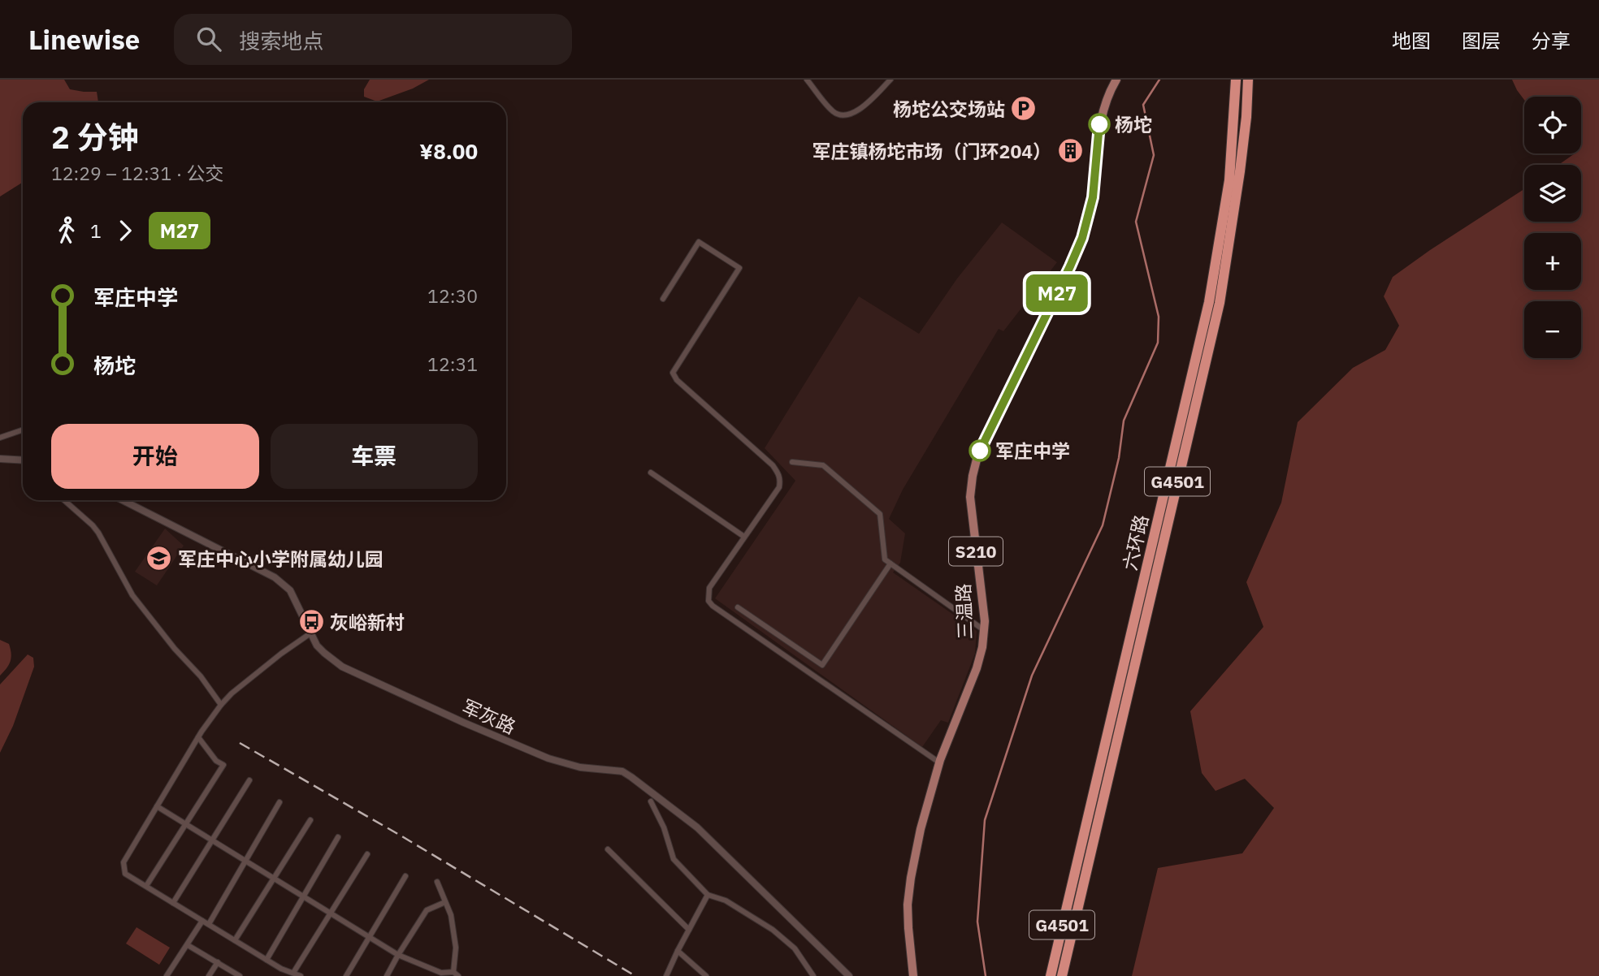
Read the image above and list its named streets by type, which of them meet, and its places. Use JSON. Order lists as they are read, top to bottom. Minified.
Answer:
{"streets":{"highway":["G4501","六环路"],"main road":["S210","三温路"],"street":["军灰路"]},"places":{"parking":["杨坨公交场站"],"other":["杨坨","军庄中学"],"building":["军庄镇杨坨市场（门环204）"],"school or university":["军庄中心小学附属幼儿园"],"bus stop":["灰峪新村"]},"lines":["bus line M27"],"page":{"header":"Linewise","search":"搜索地点","nav":["地图","图层","分享"],"on_map":"M27","map_buttons":["+","−"],"heading":["2 分钟","12:29 – 12:31 · 公交","¥8.00"],"legs":["1","M27"],"list":[{"name":"军庄中学","value":"12:30"},{"name":"杨坨","value":"12:31"}],"buttons":["开始","车票"]}}
